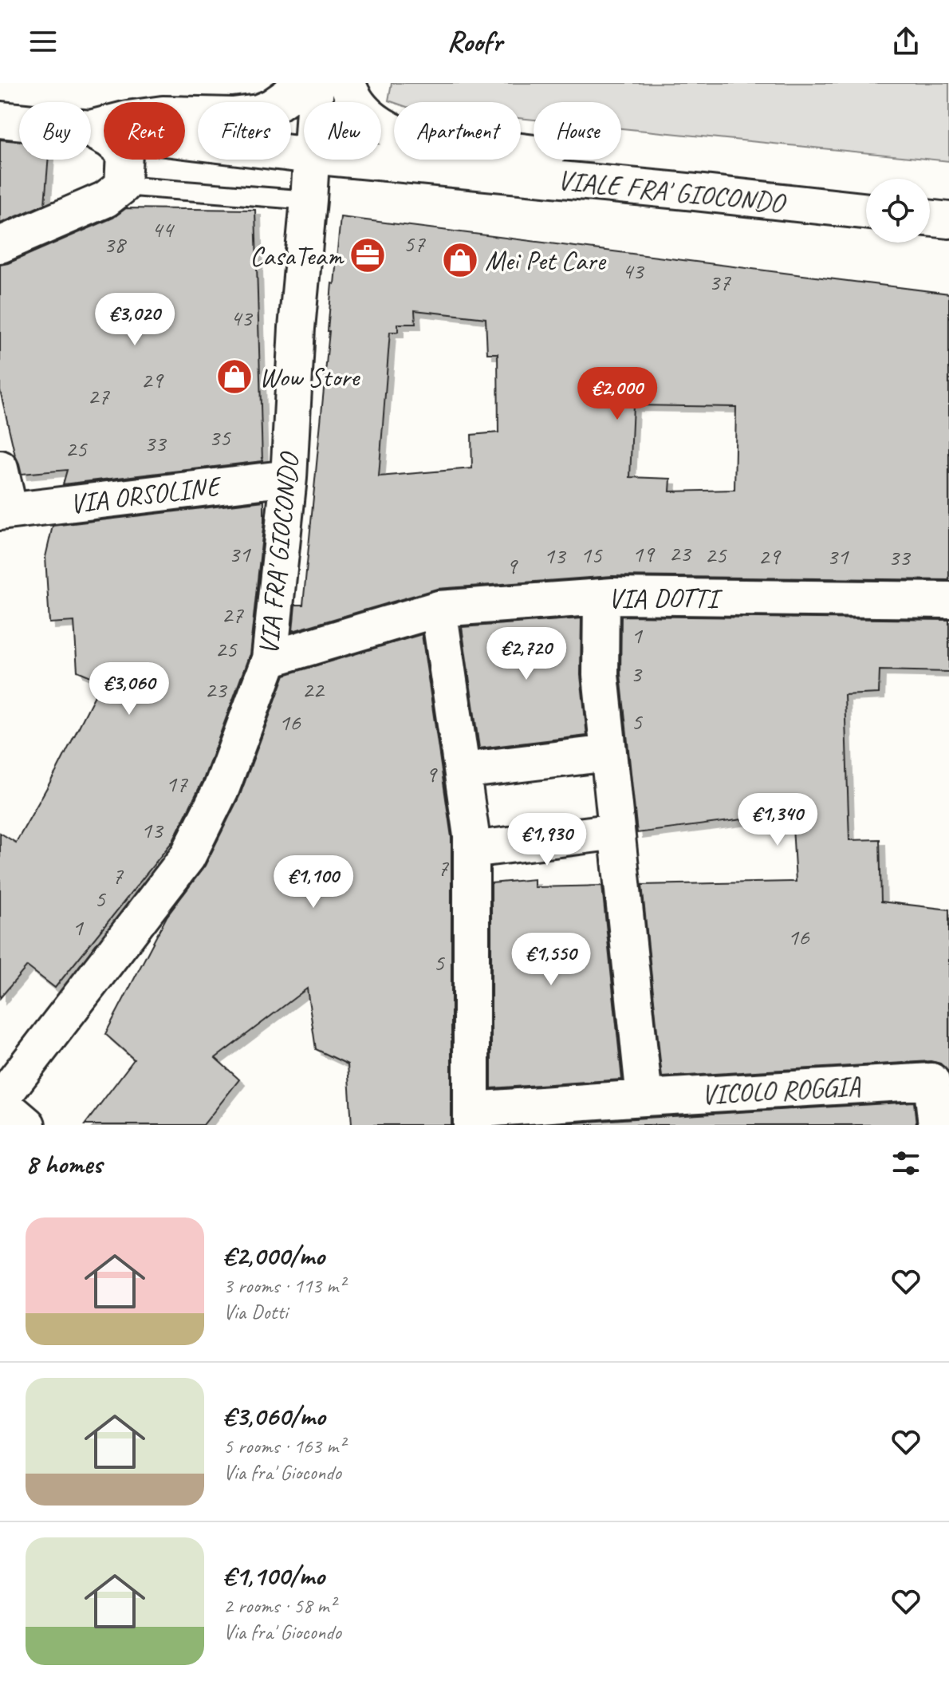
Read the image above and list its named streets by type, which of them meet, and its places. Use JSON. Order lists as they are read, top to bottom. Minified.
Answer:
{"streets":{"street":["VIALE FRA' GIOCONDO","VIA ORSOLINE","VIA FRA' GIOCONDO","VIA DOTTI","VICOLO ROGGIA"]},"crossings":[["VIA ORSOLINE","VIA FRA' GIOCONDO"],["VIA FRA' GIOCONDO","VIA DOTTI"]],"places":{"office":["CasaTeam"],"shop":["Mei Pet Care","Wow Store"]},"house_numbers":["44","57","38","43","37","43","29","27","35","33","25","23","31","19","15","25","13","29","31","33","9","27","1","25","3","23","22","5","16","9","17","13","7","7","5","1","16","5"],"page":{"header":"Roofr","chip":["Buy","Rent","Filters","New","Apartment","House"],"price":["€3,020","€2,000","€2,720","€3,060","€1,340","€1,930","€1,100","€1,550"],"heading":"8 homes","list":[{"name":"€2,000/mo","note":"3 rooms · 113 m² · Via Dotti"},{"name":"€3,060/mo","note":"5 rooms · 163 m² · Via fra' Giocondo"},{"name":"€1,100/mo","note":"2 rooms · 58 m² · Via fra' Giocondo"}]}}
